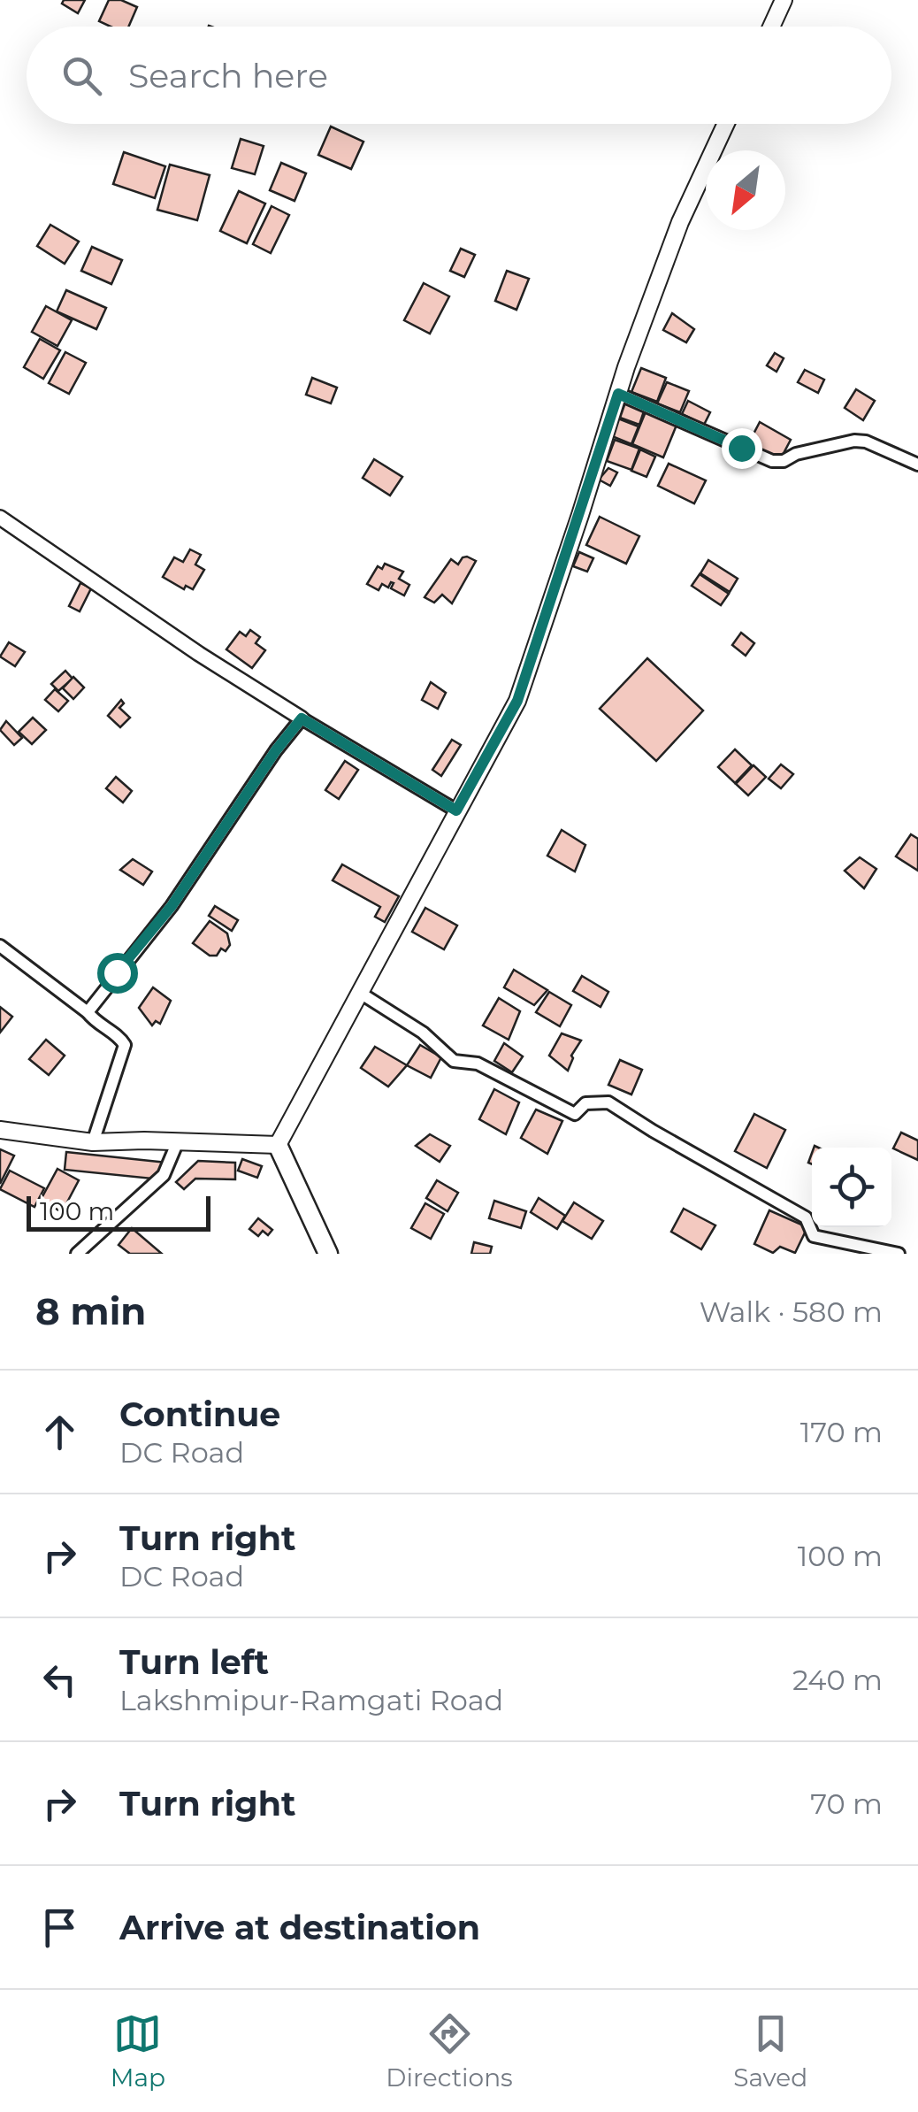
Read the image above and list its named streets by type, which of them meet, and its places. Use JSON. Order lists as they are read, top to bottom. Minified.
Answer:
{"scale_bar":"100 m","north":"bottom left","page":{"search":"Search here","scale":"100 m","heading":["8 min","Walk · 580 m"],"list":[["Continue","DC Road","170 m"],["Turn right","DC Road","100 m"],["Turn left","Lakshmipur-Ramgati Road","240 m"],["Turn right","70 m"],"Arrive at destination"],"nav":["Map","Directions","Saved"]}}
